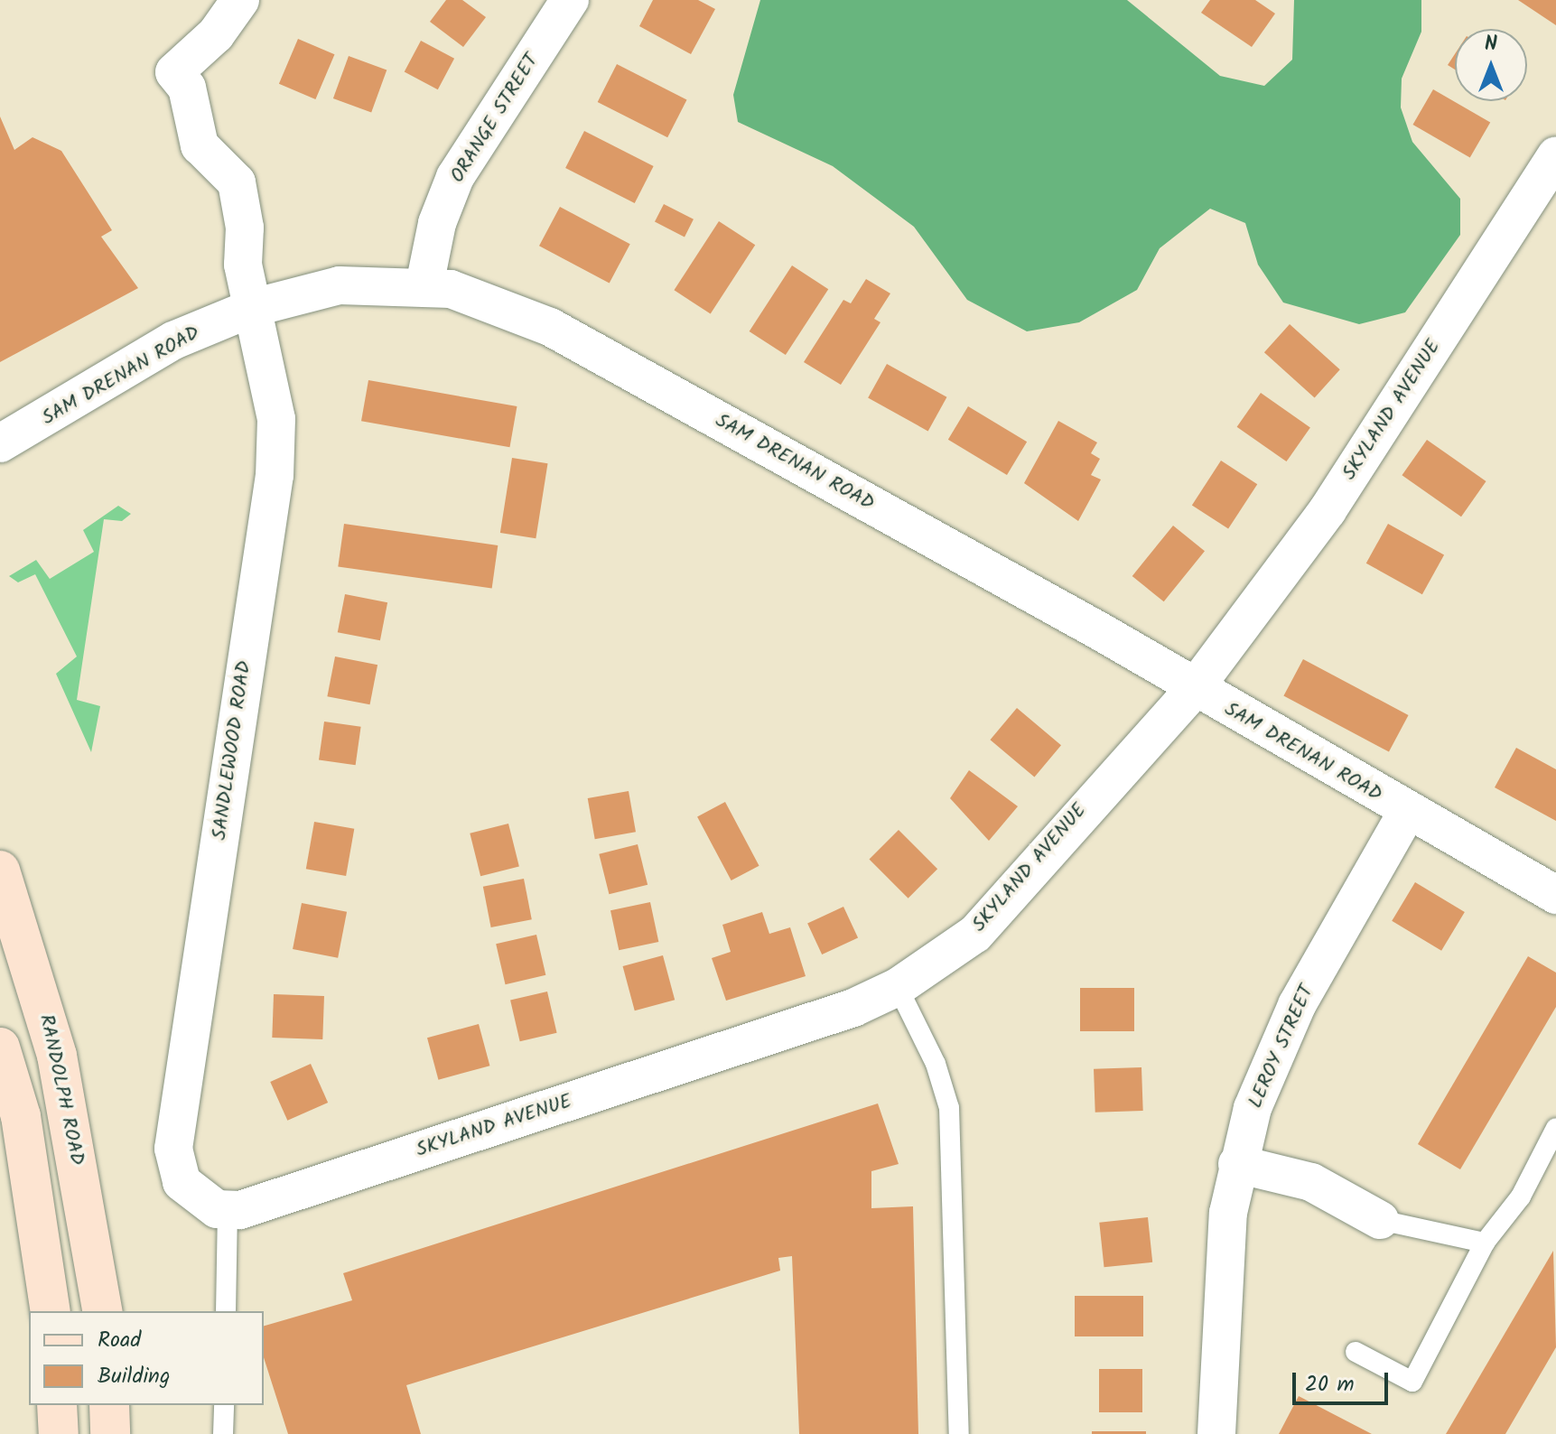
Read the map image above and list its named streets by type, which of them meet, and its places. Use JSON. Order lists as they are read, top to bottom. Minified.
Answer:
{"streets":{"main road":["RANDOLPH ROAD"],"street":["ORANGE STREET","SAM DRENAN ROAD","SKYLAND AVENUE","SANDLEWOOD ROAD","LEROY STREET"]},"crossings":[["ORANGE STREET","SAM DRENAN ROAD"],["SAM DRENAN ROAD","SKYLAND AVENUE"],["SAM DRENAN ROAD","SANDLEWOOD ROAD"],["SAM DRENAN ROAD","LEROY STREET"],["SKYLAND AVENUE","SANDLEWOOD ROAD"]],"legend":["Road","Building"],"scale_bar":"20 m","north":"top"}
